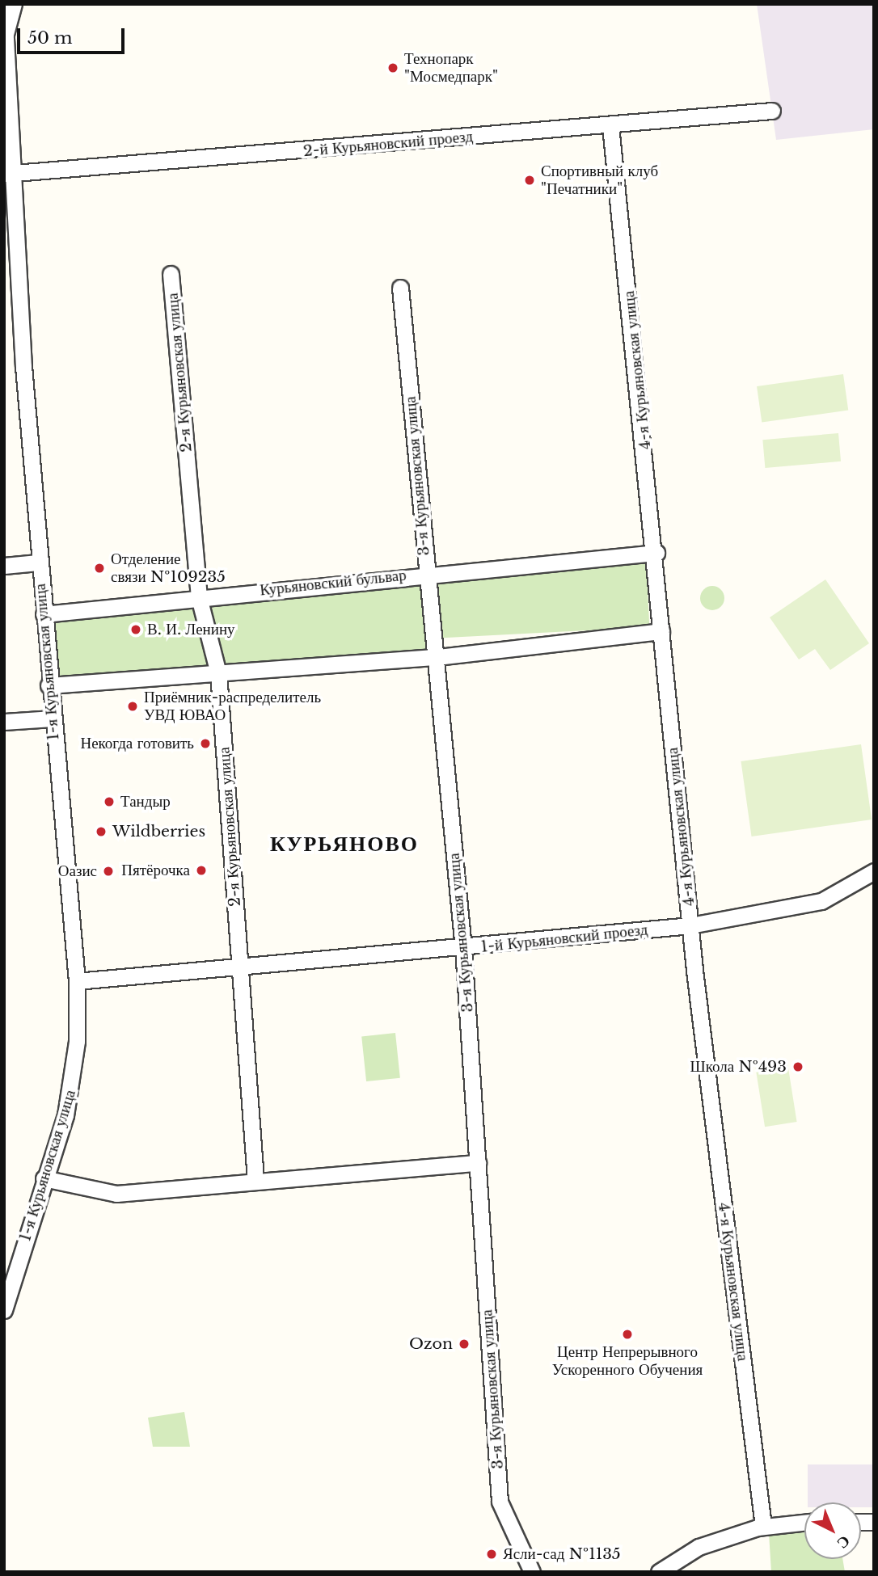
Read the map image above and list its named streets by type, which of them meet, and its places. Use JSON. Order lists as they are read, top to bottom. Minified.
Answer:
{"streets":{"street":["2-й Курьяновский проезд","4-я Курьяновская улица","2-я Курьяновская улица","3-я Курьяновская улица","Курьяновский бульвар","1-я Курьяновская улица","1-й Курьяновский проезд"]},"crossings":[["2-й Курьяновский проезд","4-я Курьяновская улица"],["2-й Курьяновский проезд","1-я Курьяновская улица"],["4-я Курьяновская улица","Курьяновский бульвар"],["4-я Курьяновская улица","1-й Курьяновский проезд"],["2-я Курьяновская улица","Курьяновский бульвар"],["2-я Курьяновская улица","1-й Курьяновский проезд"],["3-я Курьяновская улица","Курьяновский бульвар"],["3-я Курьяновская улица","1-й Курьяновский проезд"],["Курьяновский бульвар","1-я Курьяновская улица"],["1-я Курьяновская улица","1-й Курьяновский проезд"]],"districts":["КУРЬЯНОВО"],"places":["Технопарк \"Мосмедпарк\"","Спортивный клуб \"Печатники\"","Отделение связи №109235","В. И. Ленину","Приёмник-распределитель УВД ЮВАО","Некогда готовить","Тандыр","Wildberries","Пятёрочка","Оазис","Школа №493","Центр Непрерывного Ускоренного Обучения","Ozon","Ясли-сад №1135"],"scale_bar":"50 m","north":"bottom right"}
